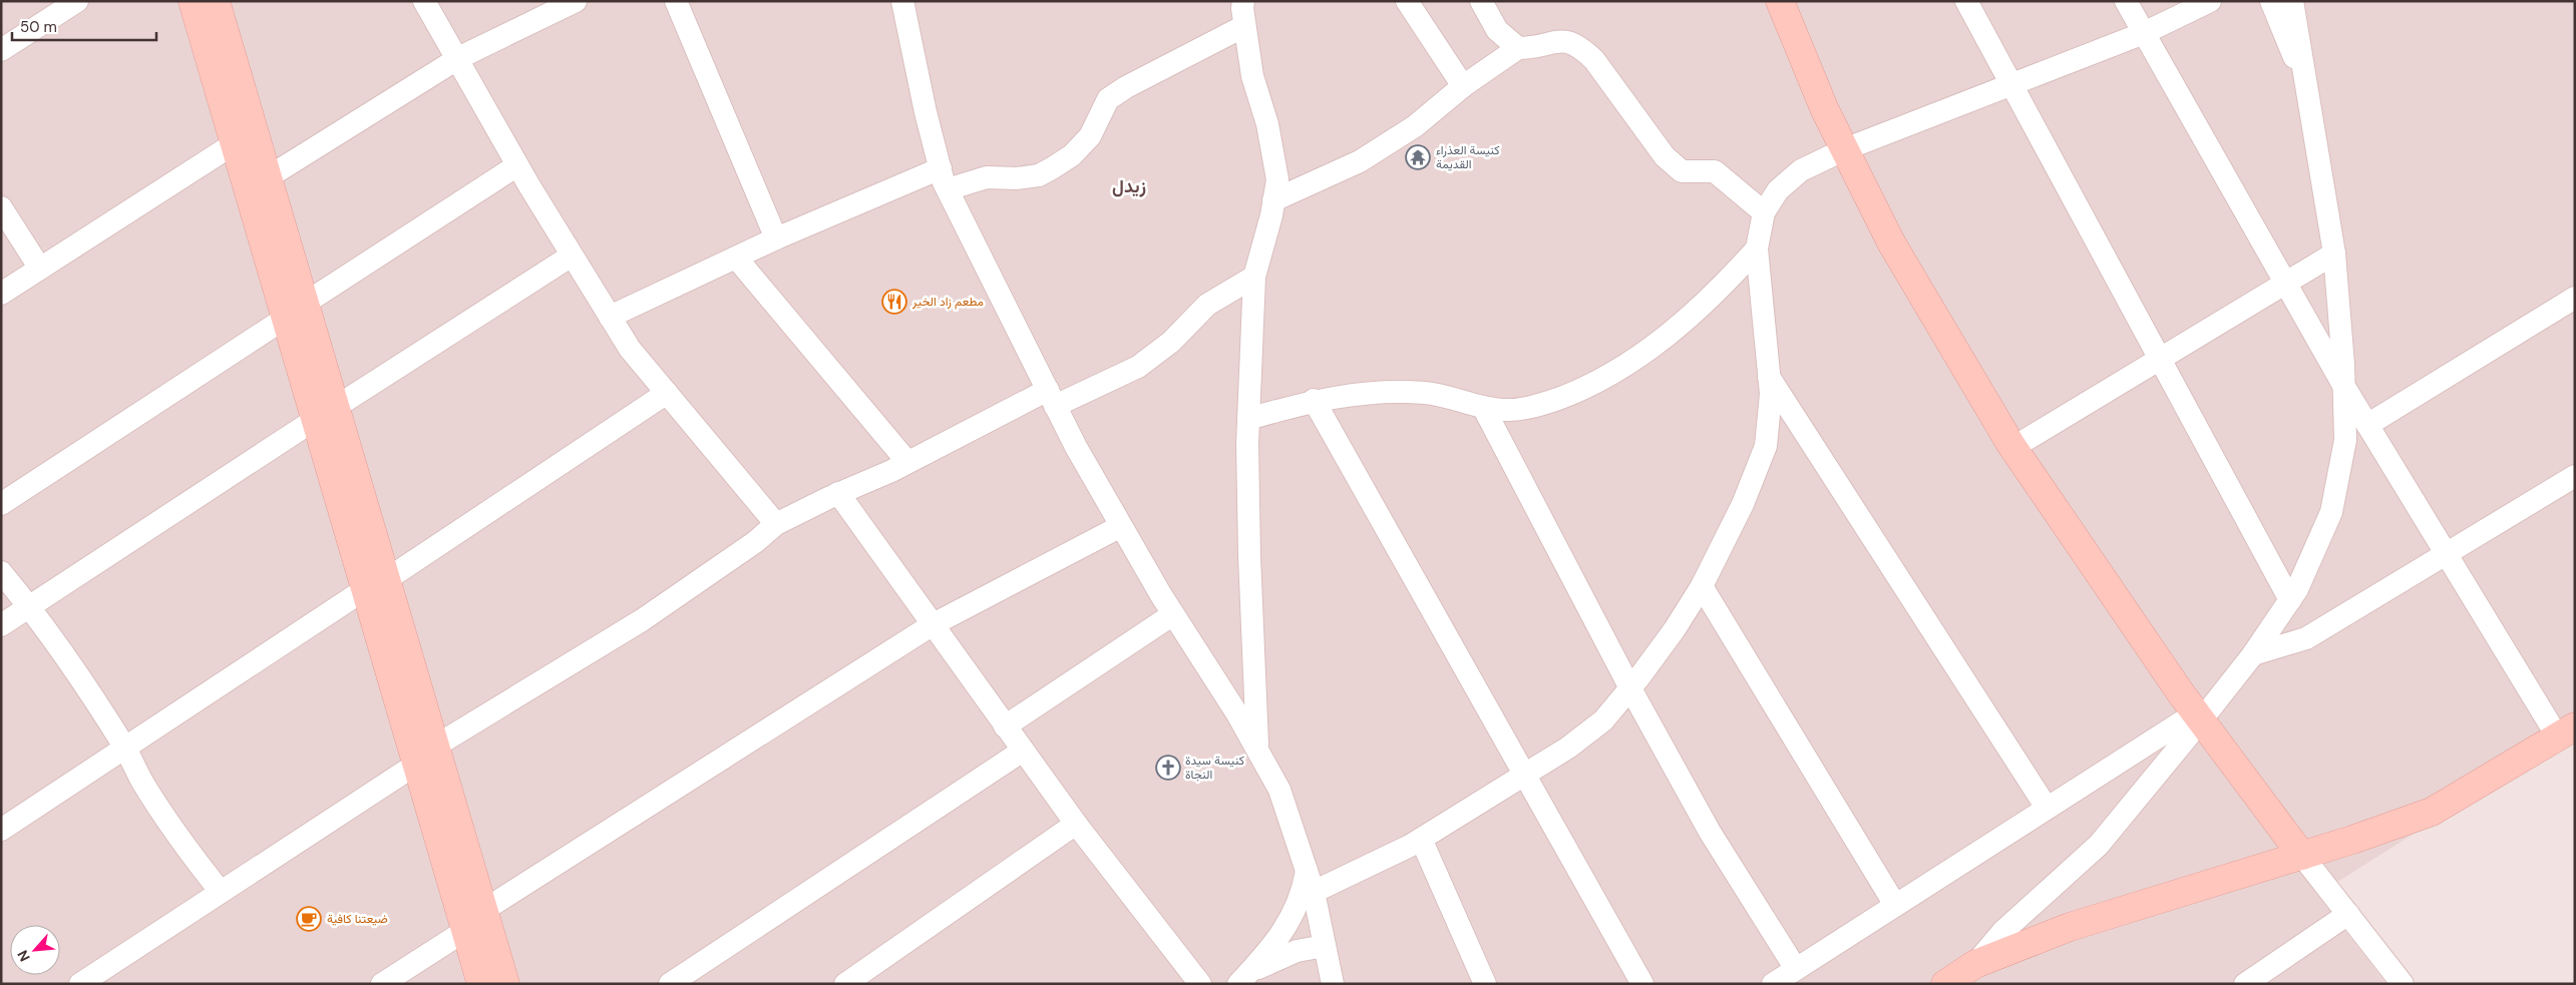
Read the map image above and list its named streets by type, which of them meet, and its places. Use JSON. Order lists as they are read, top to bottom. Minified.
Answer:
{"districts":["زيدل"],"places":{"temple":["كنيسة العذراء القديمة"],"restaurant":["مطعم زاد الخير"],"church":["كنيسة سيدة النجاة"],"cafe":["ضيعتنا كافية"]},"scale_bar":"50 m","north":"bottom left"}
